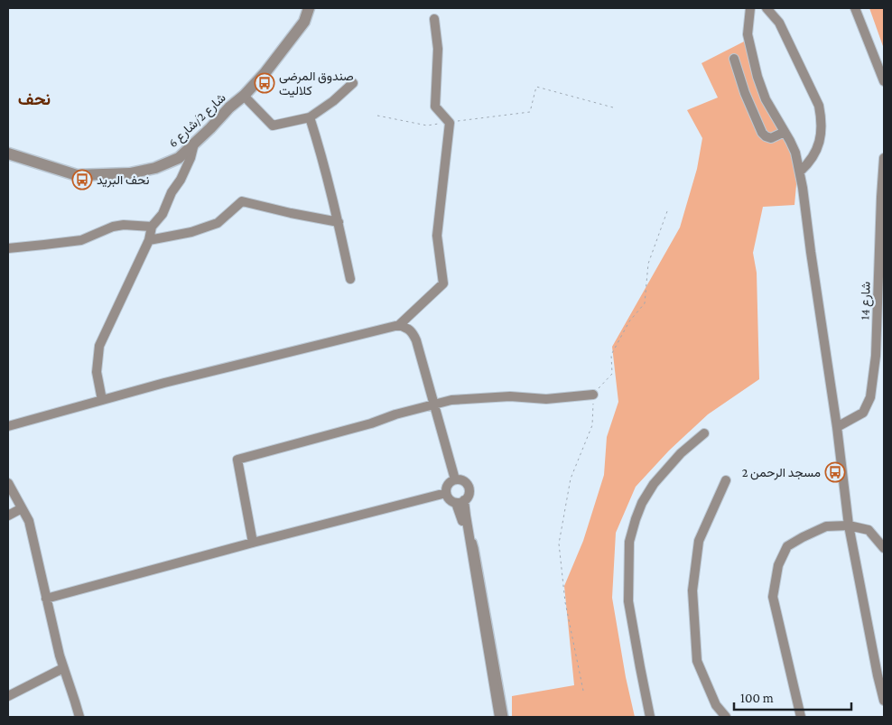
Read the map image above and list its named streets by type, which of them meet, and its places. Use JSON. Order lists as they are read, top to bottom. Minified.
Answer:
{"streets":{"street":["شارع 2/شارع 6","شارع 14"]},"districts":["نحف"],"places":{"bus stop":["صندوق المرضى كلاليت","نحف البريد","مسجد الرحمن 2"]},"scale_bar":"100 m"}
